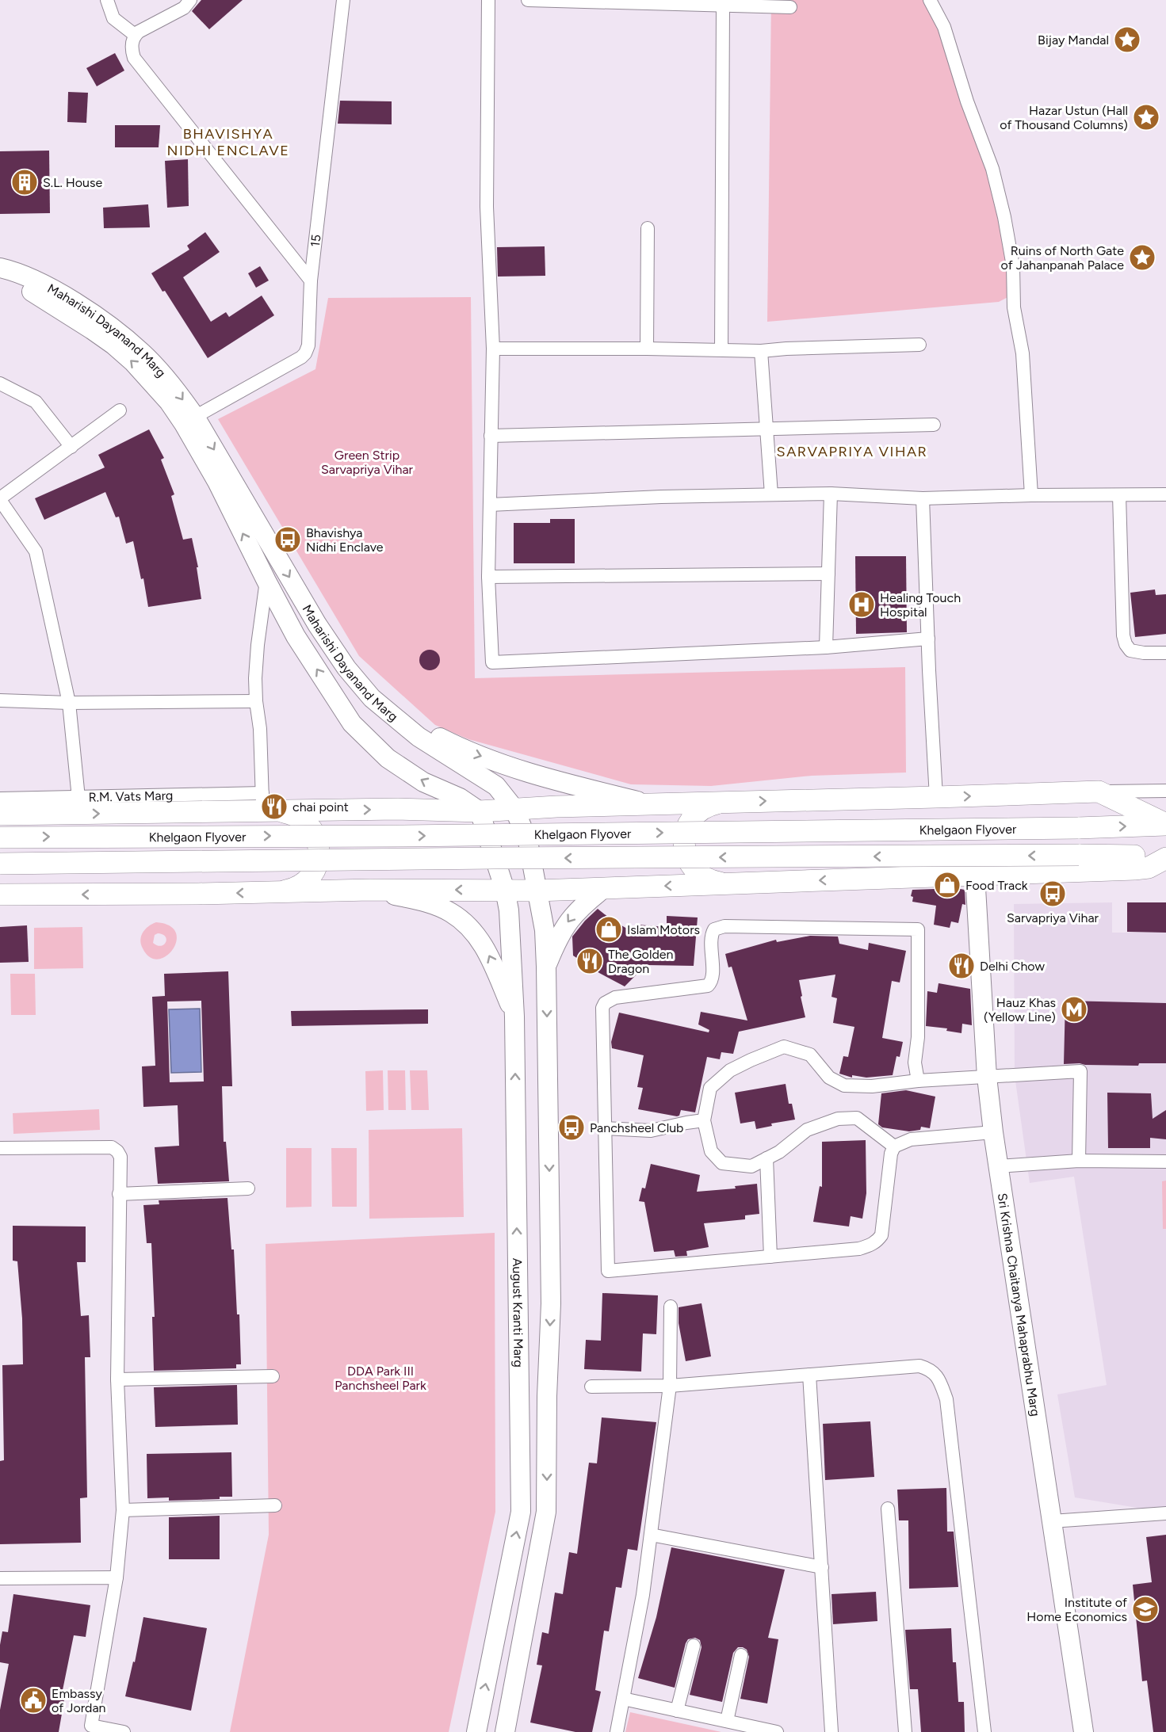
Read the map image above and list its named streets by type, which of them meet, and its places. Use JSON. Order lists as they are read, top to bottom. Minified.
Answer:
{"streets":{"main road":["Maharishi Dayanand Marg","Khelgaon Flyover","Sri Krishna Chaitanya Mahaprabhu Marg","August Kranti Marg"],"street":["15","R.M. Vats Marg"]},"crossings":[["15","Maharishi Dayanand Marg"],["Maharishi Dayanand Marg","August Kranti Marg"]],"districts":["BHAVISHYA NIDHI ENCLAVE","SARVAPRIYA VIHAR"],"parks":["Green Strip Sarvapriya Vihar","DDA Park III Panchsheel Park"],"places":{"place":["Bijay Mandal","Hazar Ustun (Hall of Thousand Columns)","Ruins of North Gate of Jahanpanah Palace"],"building":["S.L. House"],"bus stop":["Bhavishya Nidhi Enclave","Sarvapriya Vihar","Panchsheel Club"],"hospital":["Healing Touch Hospital"],"restaurant":["chai point","The Golden Dragon","Delhi Chow"],"shop":["Food Track","Islam Motors"],"metro station":["Hauz Khas (Yellow Line)"],"school or university":["Institute of Home Economics"],"public building":["Embassy of Jordan"]}}
